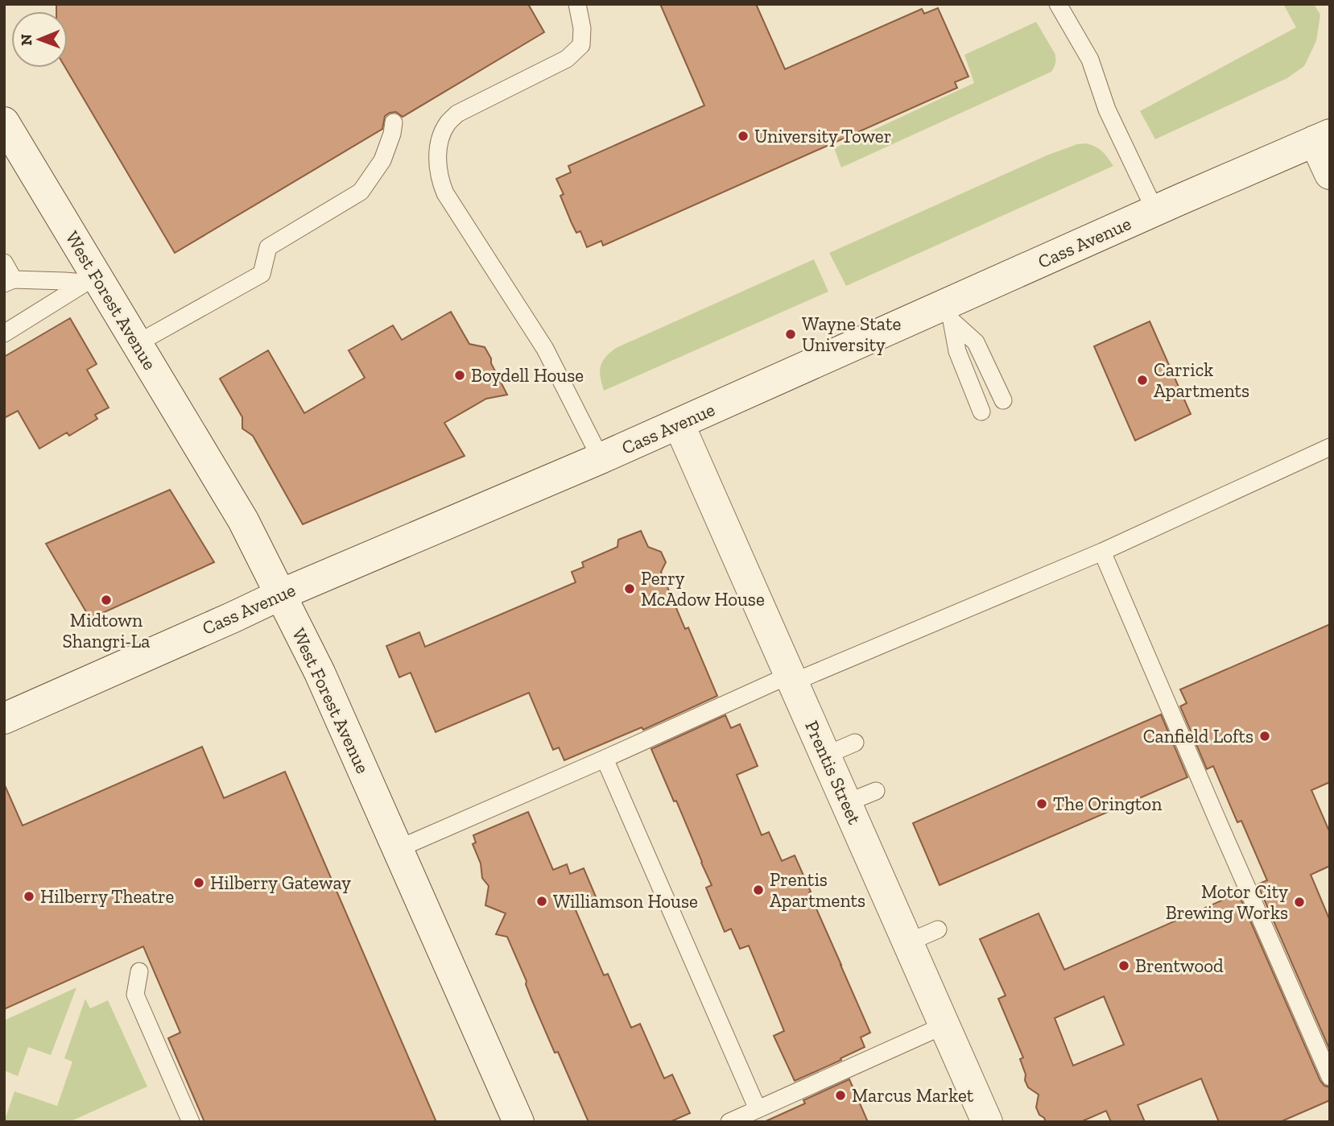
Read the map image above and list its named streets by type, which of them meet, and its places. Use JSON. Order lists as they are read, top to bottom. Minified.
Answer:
{"streets":{"street":["Cass Avenue","West Forest Avenue","Prentis Street"]},"crossings":[["Cass Avenue","West Forest Avenue"],["Cass Avenue","Prentis Street"]],"places":["University Tower","Wayne State University","Boydell House","Carrick Apartments","Perry McAdow House","Midtown Shangri-La","Canfield Lofts","The Orington","Hilberry Gateway","Prentis Apartments","Hilberry Theatre","Williamson House","Motor City Brewing Works","Brentwood","Marcus Market"],"north":"left"}
